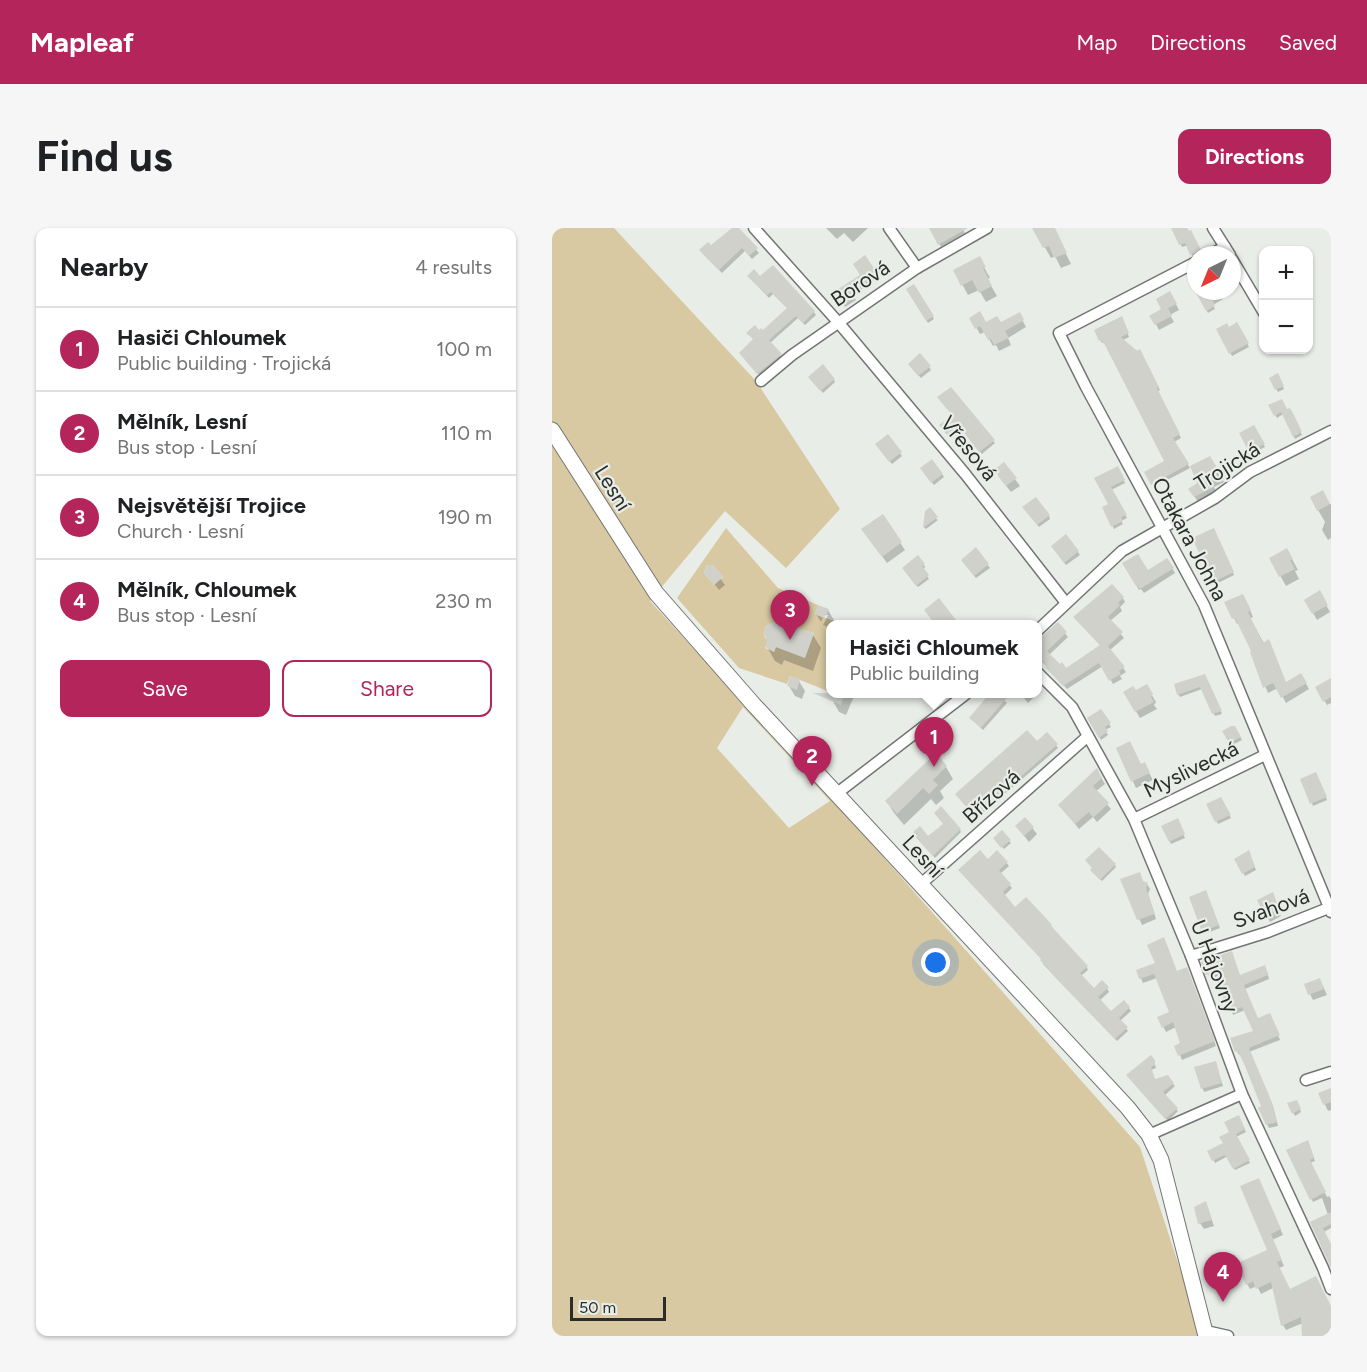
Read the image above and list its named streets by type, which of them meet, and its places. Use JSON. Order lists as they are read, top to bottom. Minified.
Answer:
{"streets":{"street":["Borová","Vřesová","Trojická","Lesní","Otakara Johna","Myslivecká","Břízová","Svahová","U Hájovny"]},"crossings":[["Borová","Vřesová"],["Vřesová","Trojická"],["Trojická","Otakara Johna"],["Lesní","Břízová"],["Otakara Johna","Myslivecká"],["Otakara Johna","Svahová"],["Myslivecká","U Hájovny"],["Břízová","U Hájovny"],["Svahová","U Hájovny"]],"scale_bar":"50 m","north":"bottom left","page":{"header":"Mapleaf","nav":["Map","Directions","Saved"],"buttons":["Directions",["Save","Share"]],"title":"Find us","heading":["Nearby","4 results"],"map_buttons":["+","−"],"list":[{"mark":"1","name":"Hasiči Chloumek","note":"Public building · Trojická","value":"100 m"},{"mark":"2","name":"Mělník, Lesní","note":"Bus stop · Lesní","value":"110 m"},{"mark":"3","name":"Nejsvětější Trojice","note":"Church · Lesní","value":"190 m"},{"mark":"4","name":"Mělník, Chloumek","note":"Bus stop · Lesní","value":"230 m"}],"pins":["3","1","2","4"],"popup":["Hasiči Chloumek","Public building"],"scale":"50 m"}}
